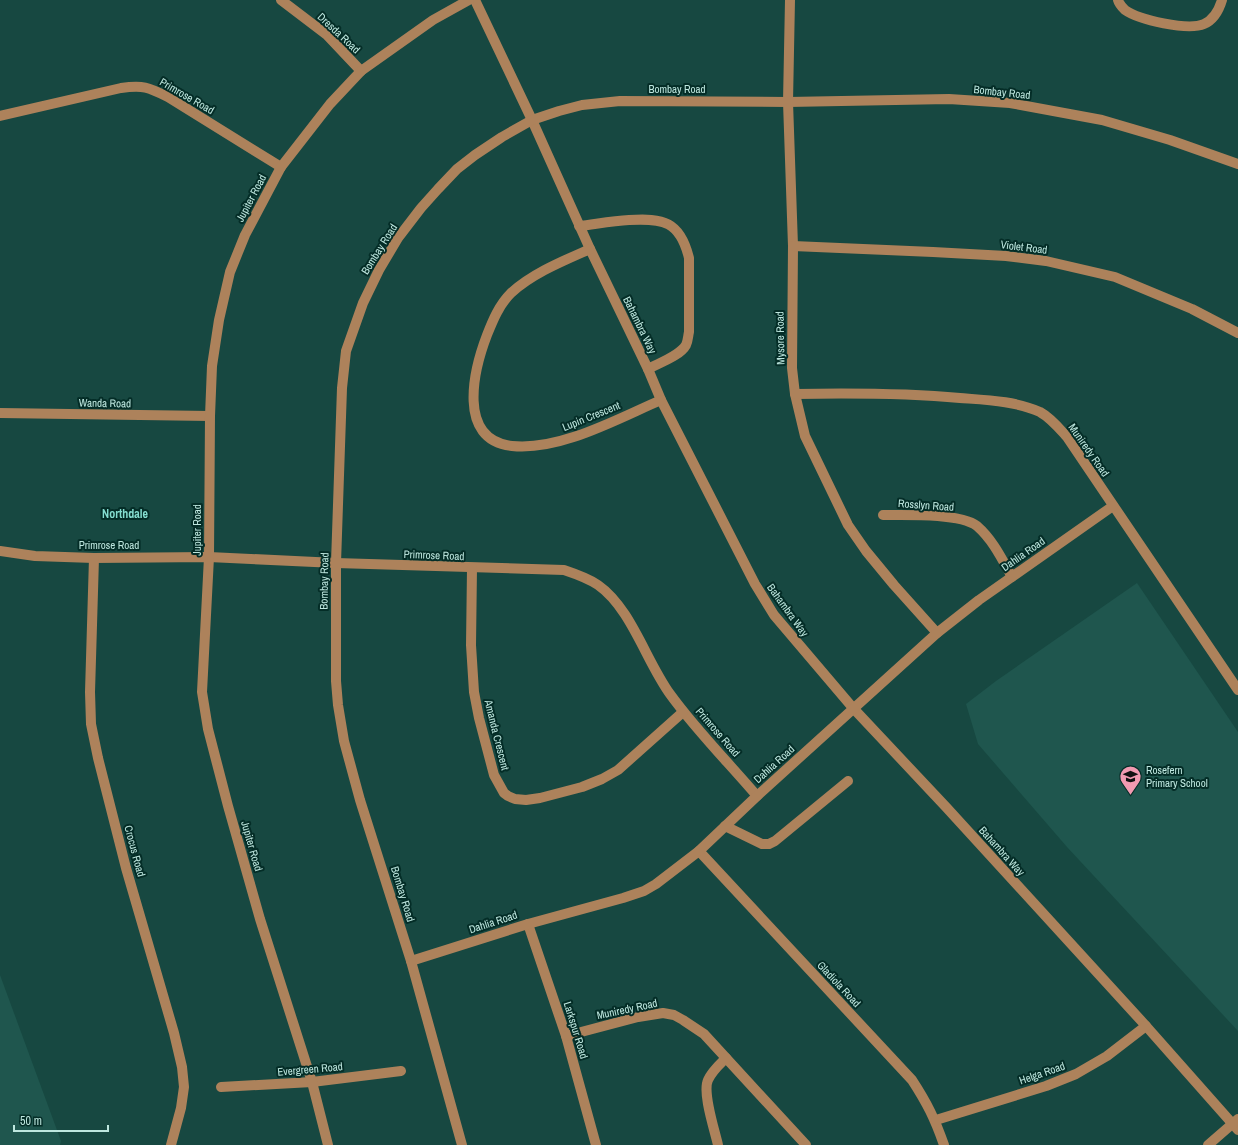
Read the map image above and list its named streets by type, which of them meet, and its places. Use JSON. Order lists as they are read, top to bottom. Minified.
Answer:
{"streets":{"street":["Dresda Road","Bombay Road","Primrose Road","Jupiter Road","Violet Road","Bahambra Way","Mysore Road","Wanda Road","Lupin Crescent","Muniredy Road","Rosslyn Road","Dahlia Road","Amanda Crescent","Crocus Road","Gladiola Road","Larkspur Road","Evergreen Road","Helga Road"]},"crossings":[["Dresda Road","Jupiter Road"],["Bombay Road","Primrose Road"],["Bombay Road","Bahambra Way"],["Bombay Road","Mysore Road"],["Bombay Road","Dahlia Road"],["Primrose Road","Jupiter Road"],["Primrose Road","Dahlia Road"],["Primrose Road","Amanda Crescent"],["Primrose Road","Crocus Road"],["Jupiter Road","Wanda Road"],["Jupiter Road","Evergreen Road"],["Violet Road","Mysore Road"],["Bahambra Way","Lupin Crescent"],["Bahambra Way","Dahlia Road"],["Bahambra Way","Helga Road"],["Mysore Road","Muniredy Road"],["Mysore Road","Dahlia Road"],["Muniredy Road","Dahlia Road"],["Muniredy Road","Larkspur Road"],["Rosslyn Road","Dahlia Road"],["Dahlia Road","Gladiola Road"],["Dahlia Road","Larkspur Road"],["Gladiola Road","Helga Road"]],"districts":["Northdale"],"places":{"school or university":["Rosefern Primary School"]},"scale_bar":"50 m"}
